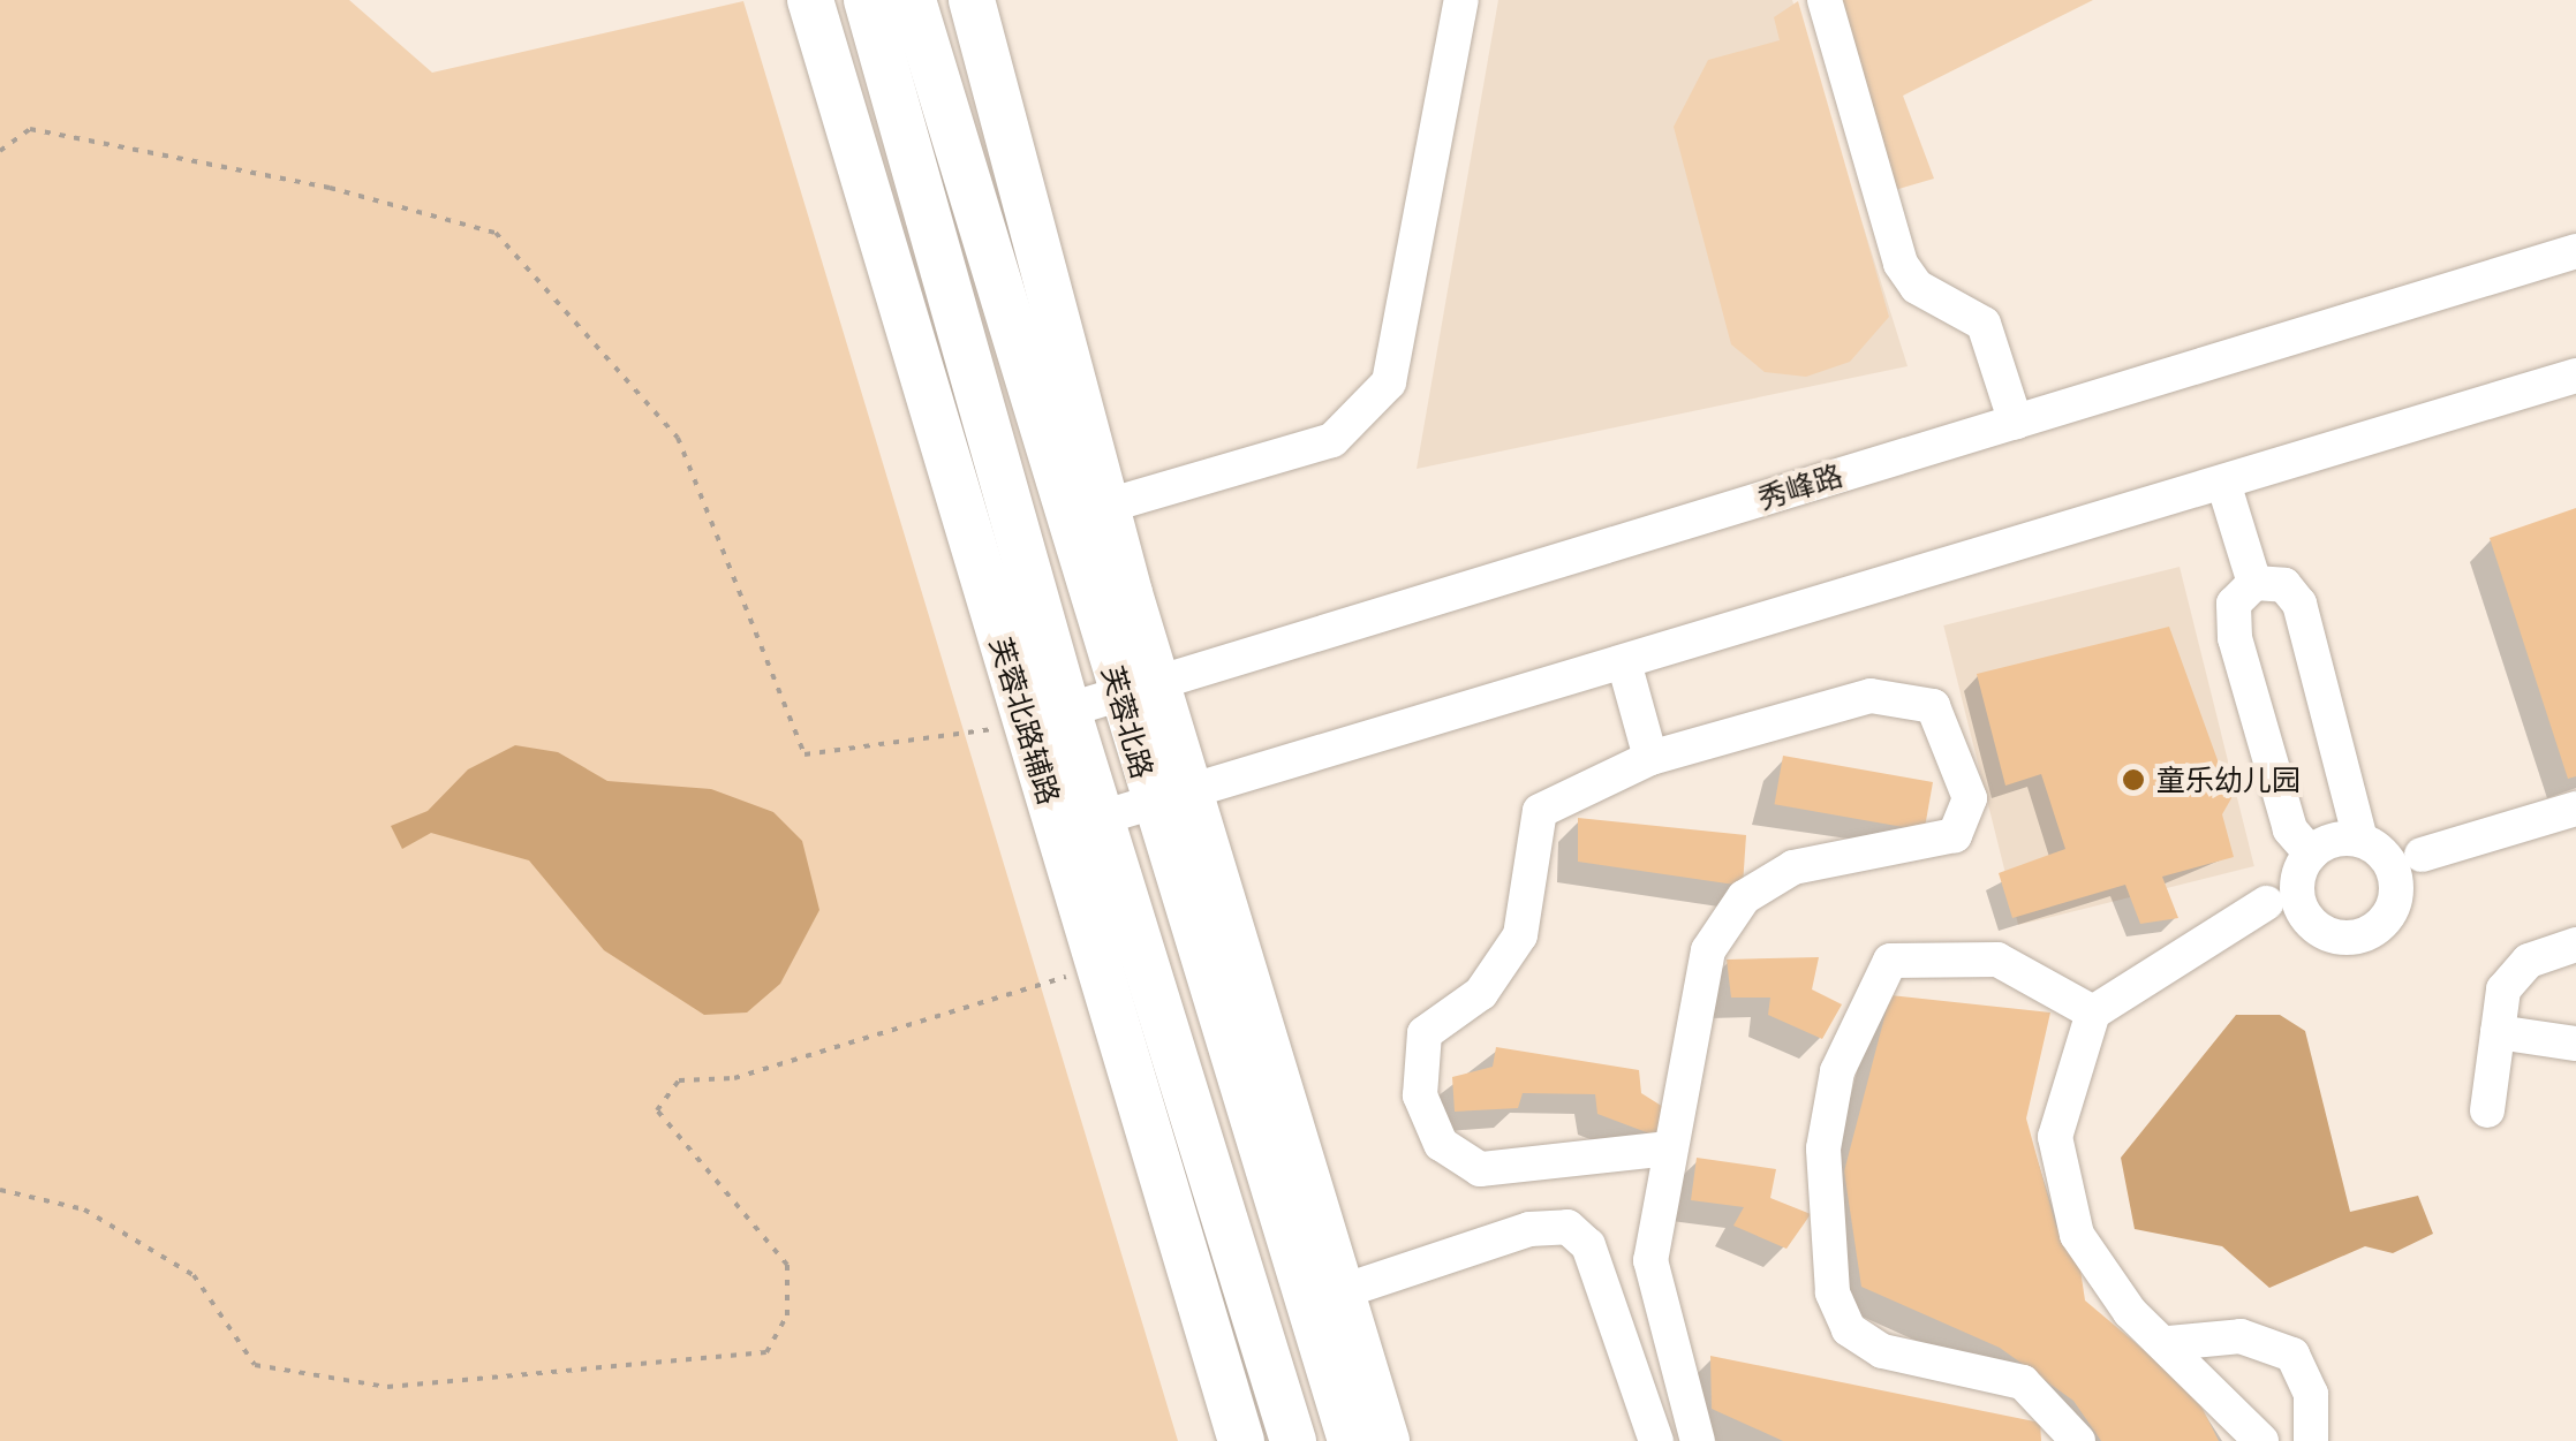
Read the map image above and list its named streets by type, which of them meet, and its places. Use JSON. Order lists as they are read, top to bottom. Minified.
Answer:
{"streets":{"main road":["芙蓉北路辅路","芙蓉北路"],"street":["秀峰路"]},"crossings":[["秀峰路","芙蓉北路辅路"],["秀峰路","芙蓉北路"],["芙蓉北路辅路","芙蓉北路"]],"places":["童乐幼儿园"]}
